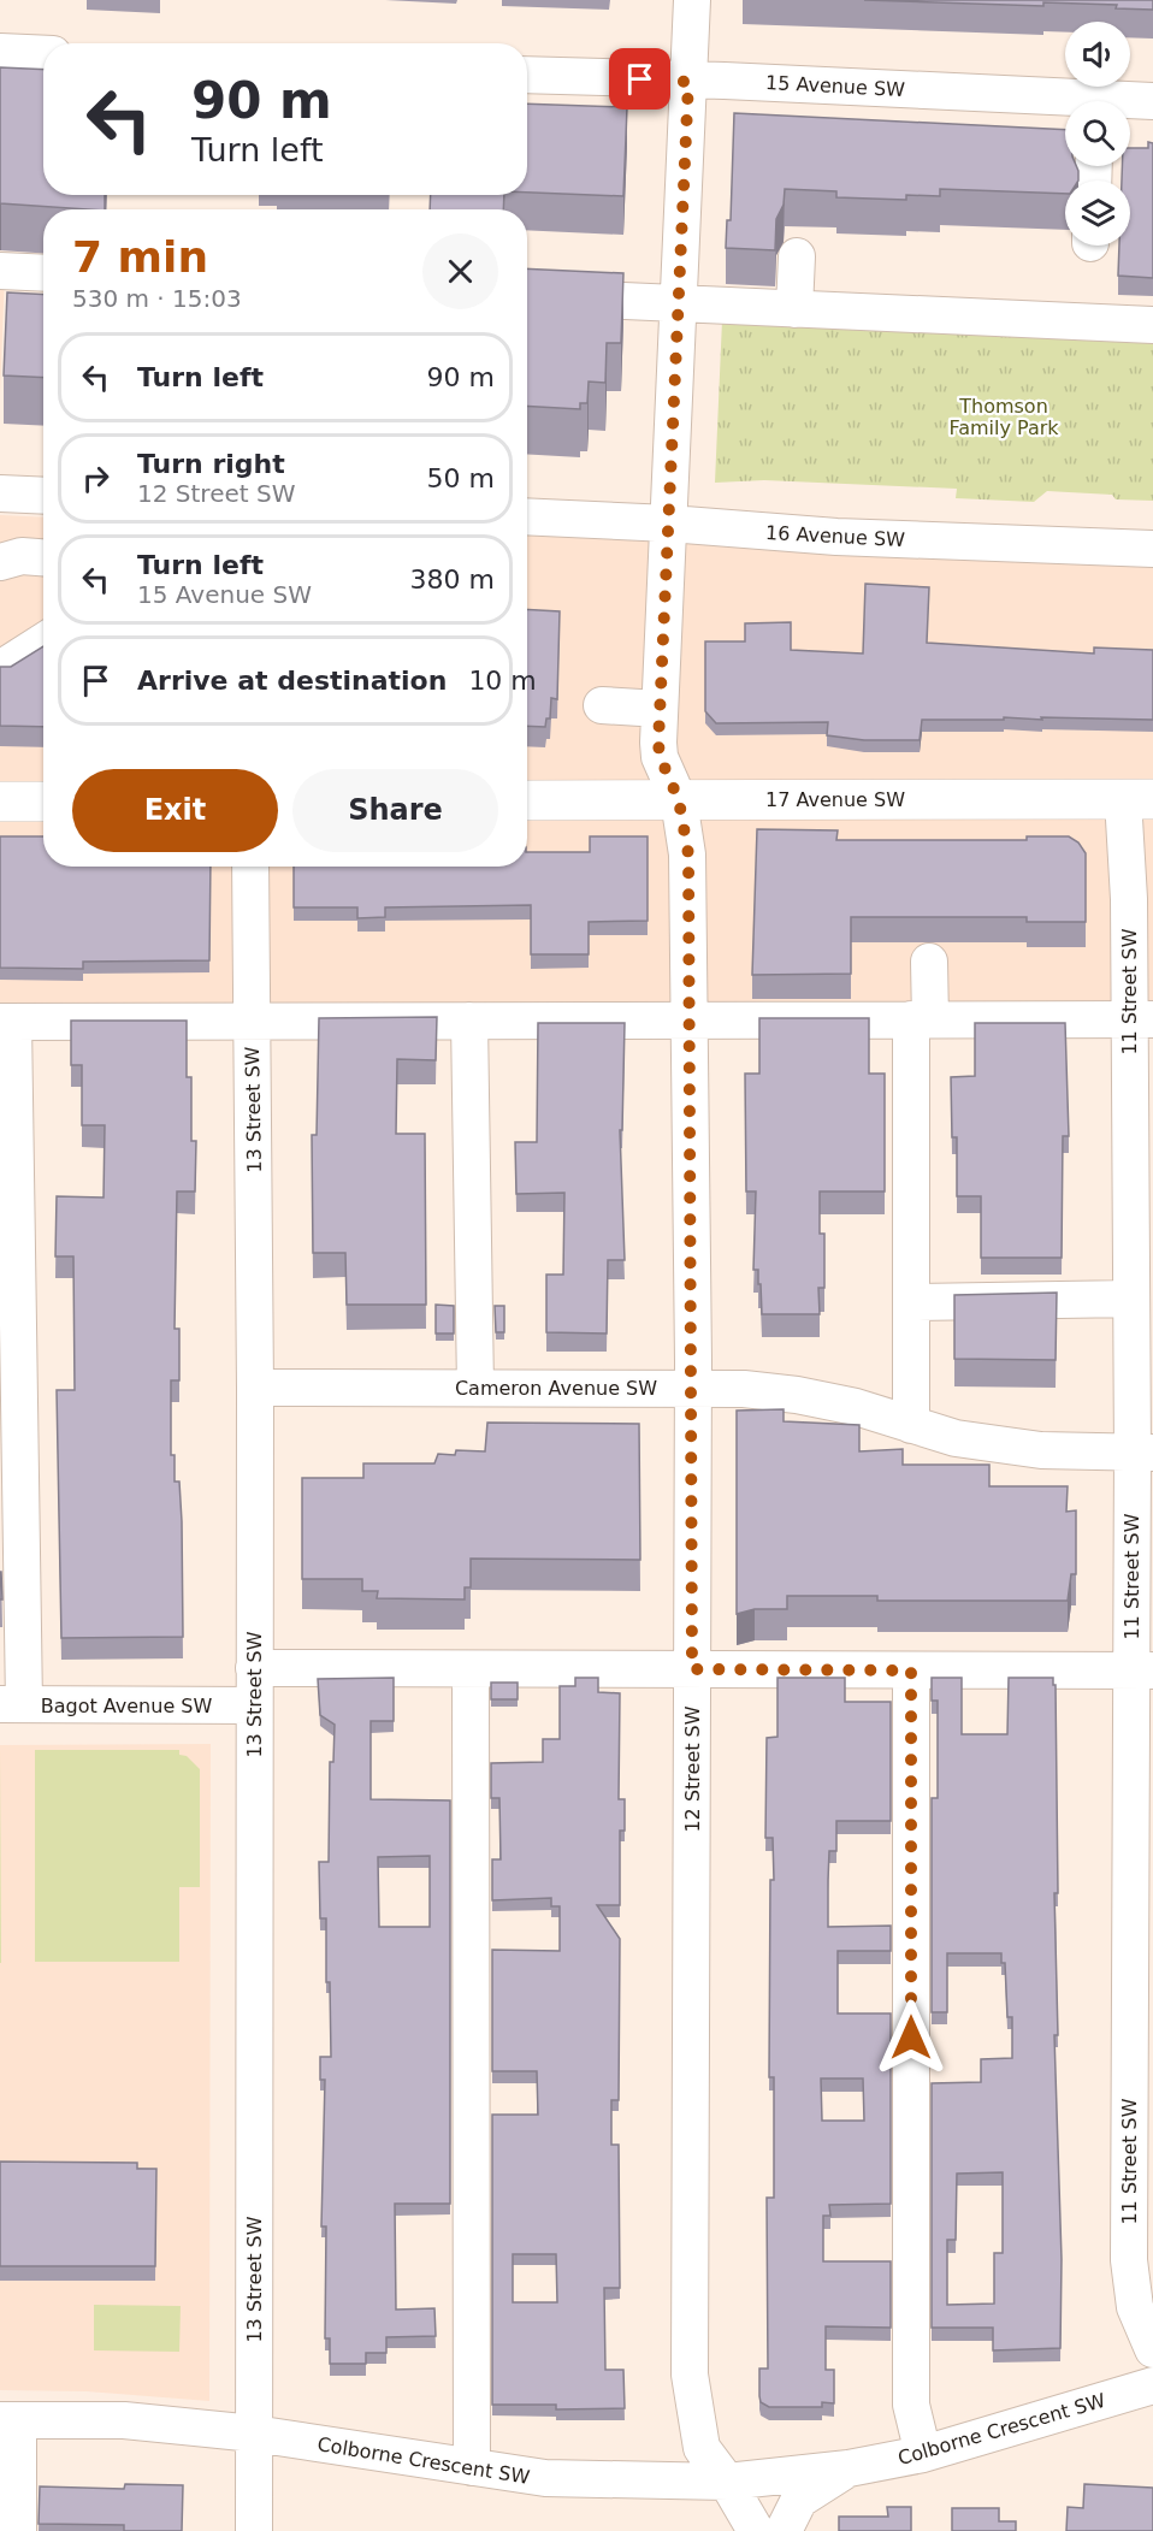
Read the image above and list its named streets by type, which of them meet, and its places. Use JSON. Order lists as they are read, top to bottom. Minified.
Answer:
{"streets":{"main road":["17 Avenue SW"],"street":["15 Avenue SW","16 Avenue SW","11 Street SW","13 Street SW","Cameron Avenue SW","Bagot Avenue SW","12 Street SW","Colborne Crescent SW"]},"crossings":[["15 Avenue SW","12 Street SW"],["16 Avenue SW","12 Street SW"],["17 Avenue SW","11 Street SW"],["17 Avenue SW","12 Street SW"],["11 Street SW","Cameron Avenue SW"],["13 Street SW","Cameron Avenue SW"],["13 Street SW","Bagot Avenue SW"],["13 Street SW","Colborne Crescent SW"],["Cameron Avenue SW","12 Street SW"],["12 Street SW","Colborne Crescent SW"]],"parks":["Thomson Family Park"],"page":{"turn":["90 m","Turn left"],"heading":["7 min","530 m · 15:03"],"list":[{"name":"Turn left","value":"90 m"},{"name":"Turn right","note":"12 Street SW","value":"50 m"},{"name":"Turn left","note":"15 Avenue SW","value":"380 m"},{"name":"Arrive at destination","value":"10 m"}],"buttons":["Exit","Share"]}}
